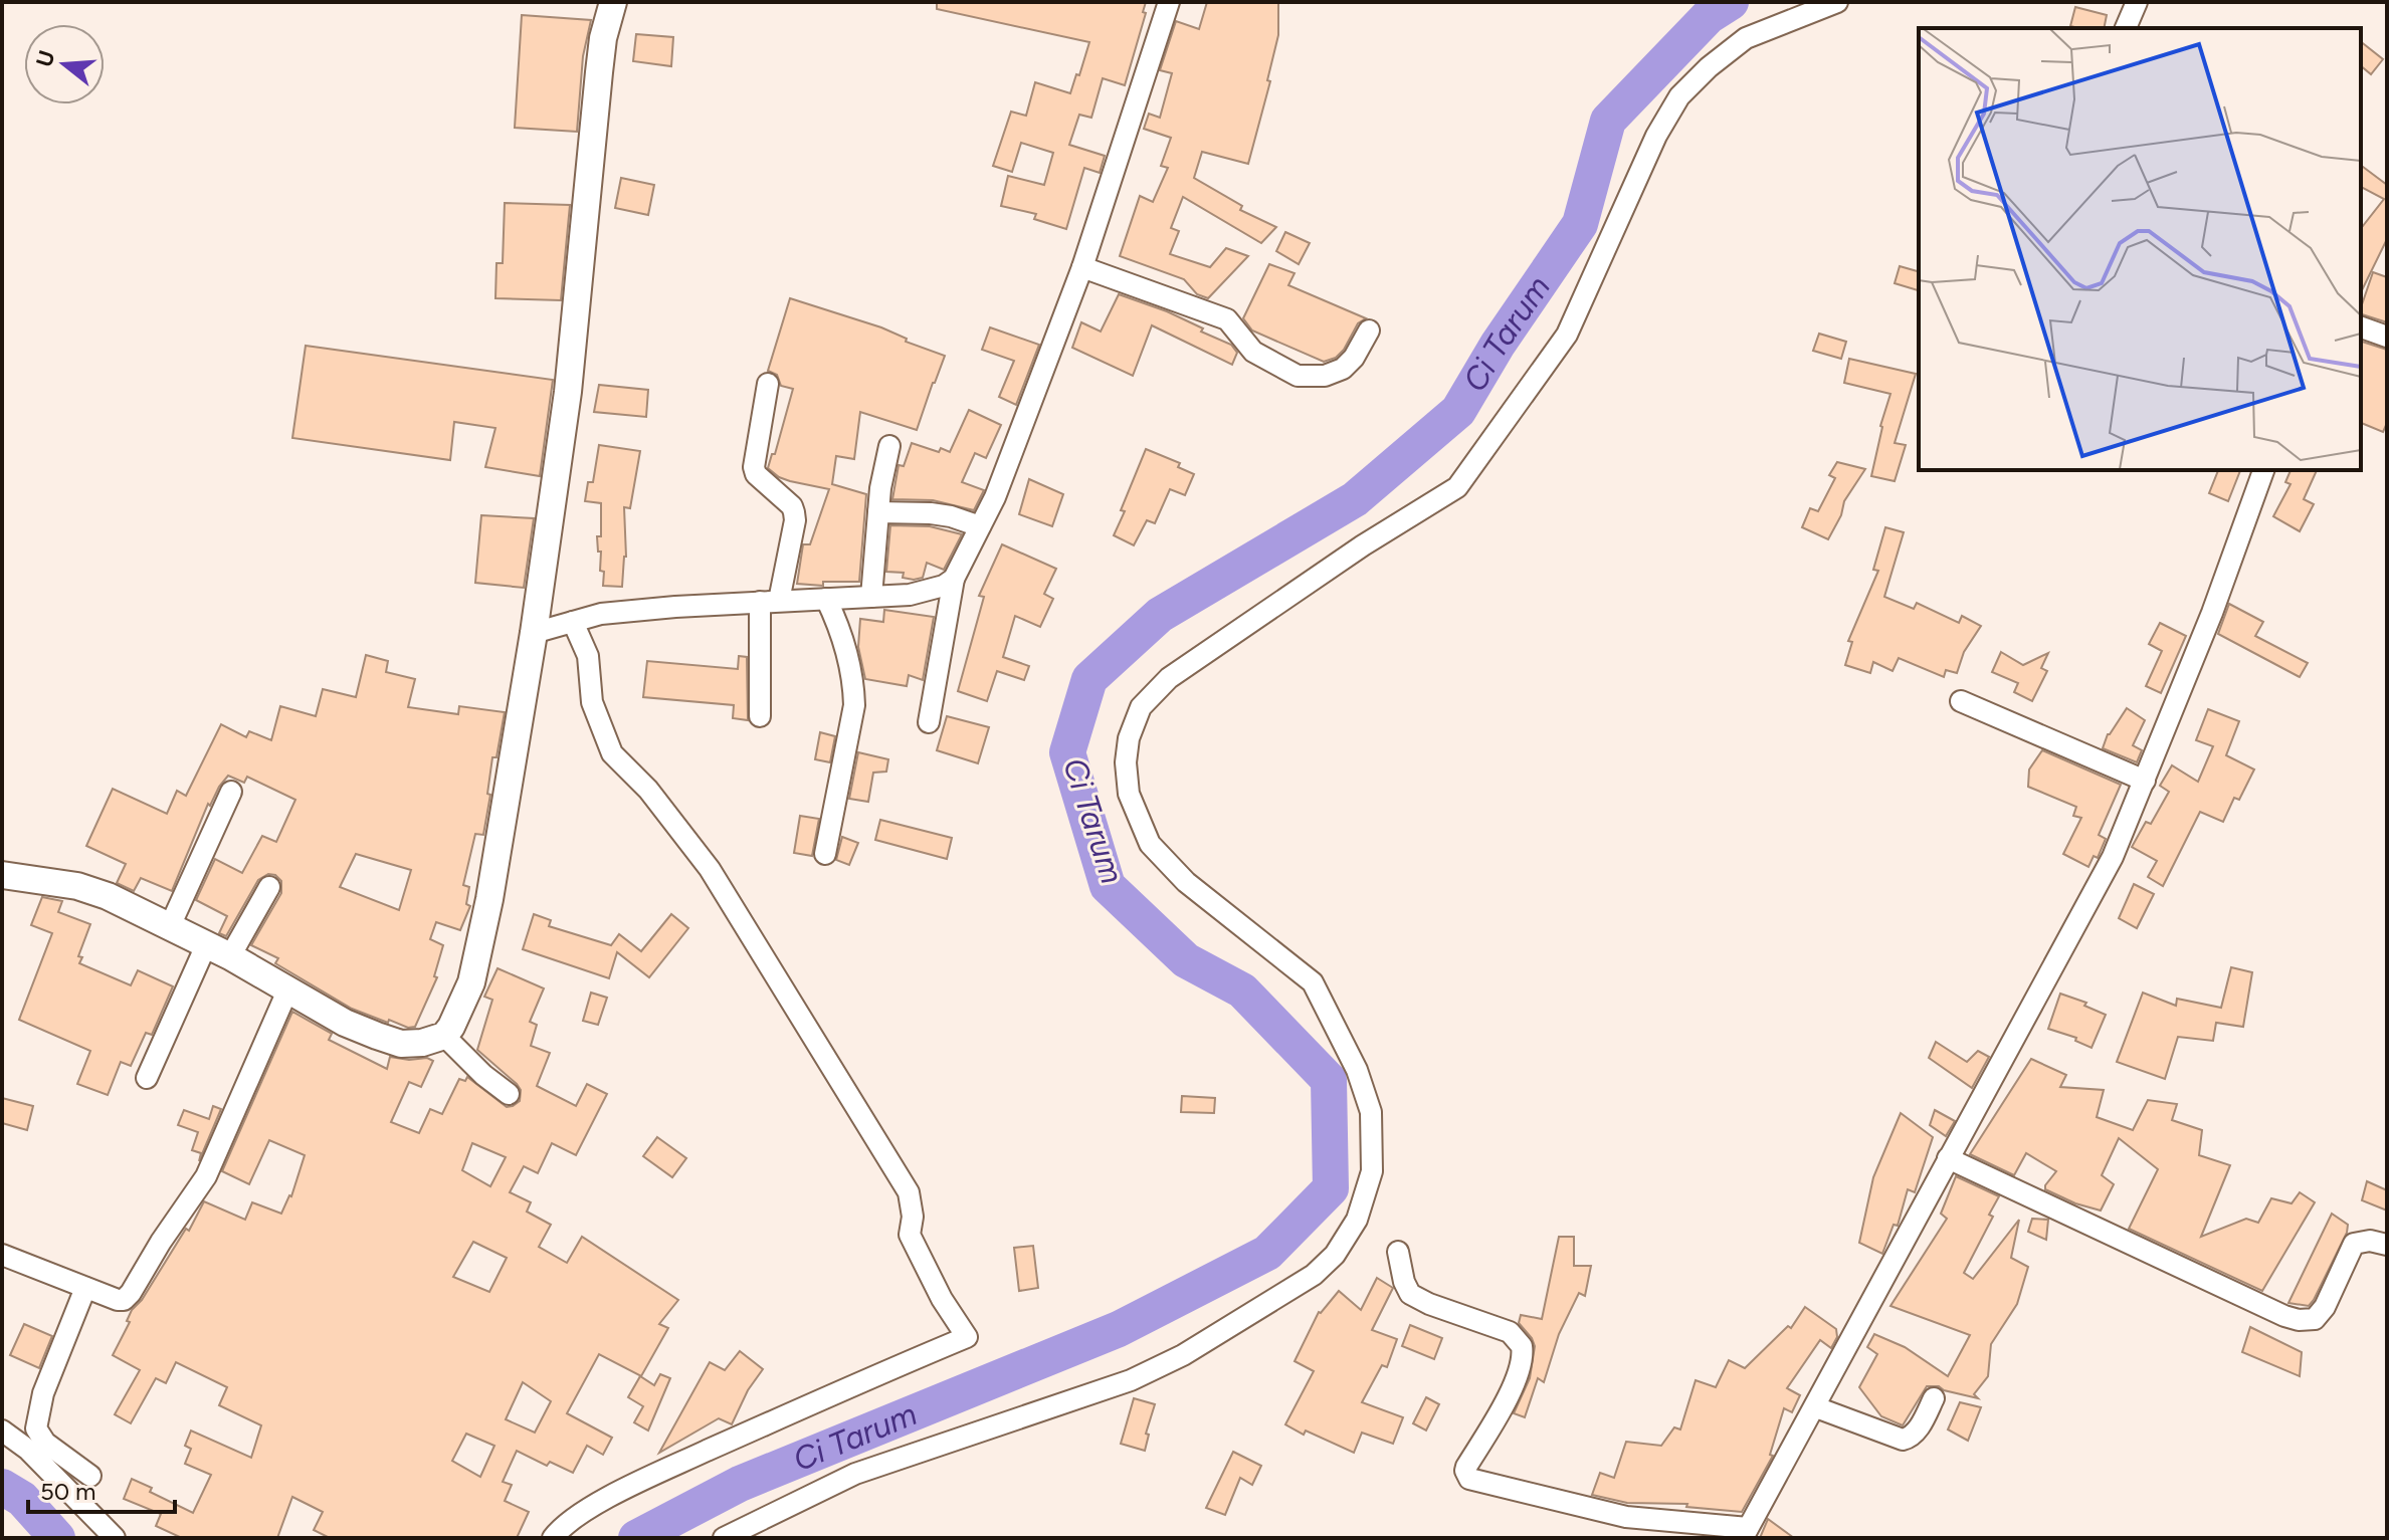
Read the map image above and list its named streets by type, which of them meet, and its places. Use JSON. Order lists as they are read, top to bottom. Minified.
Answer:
{"water":["Ci Tarum"],"scale_bar":"50 m","north":"left"}
